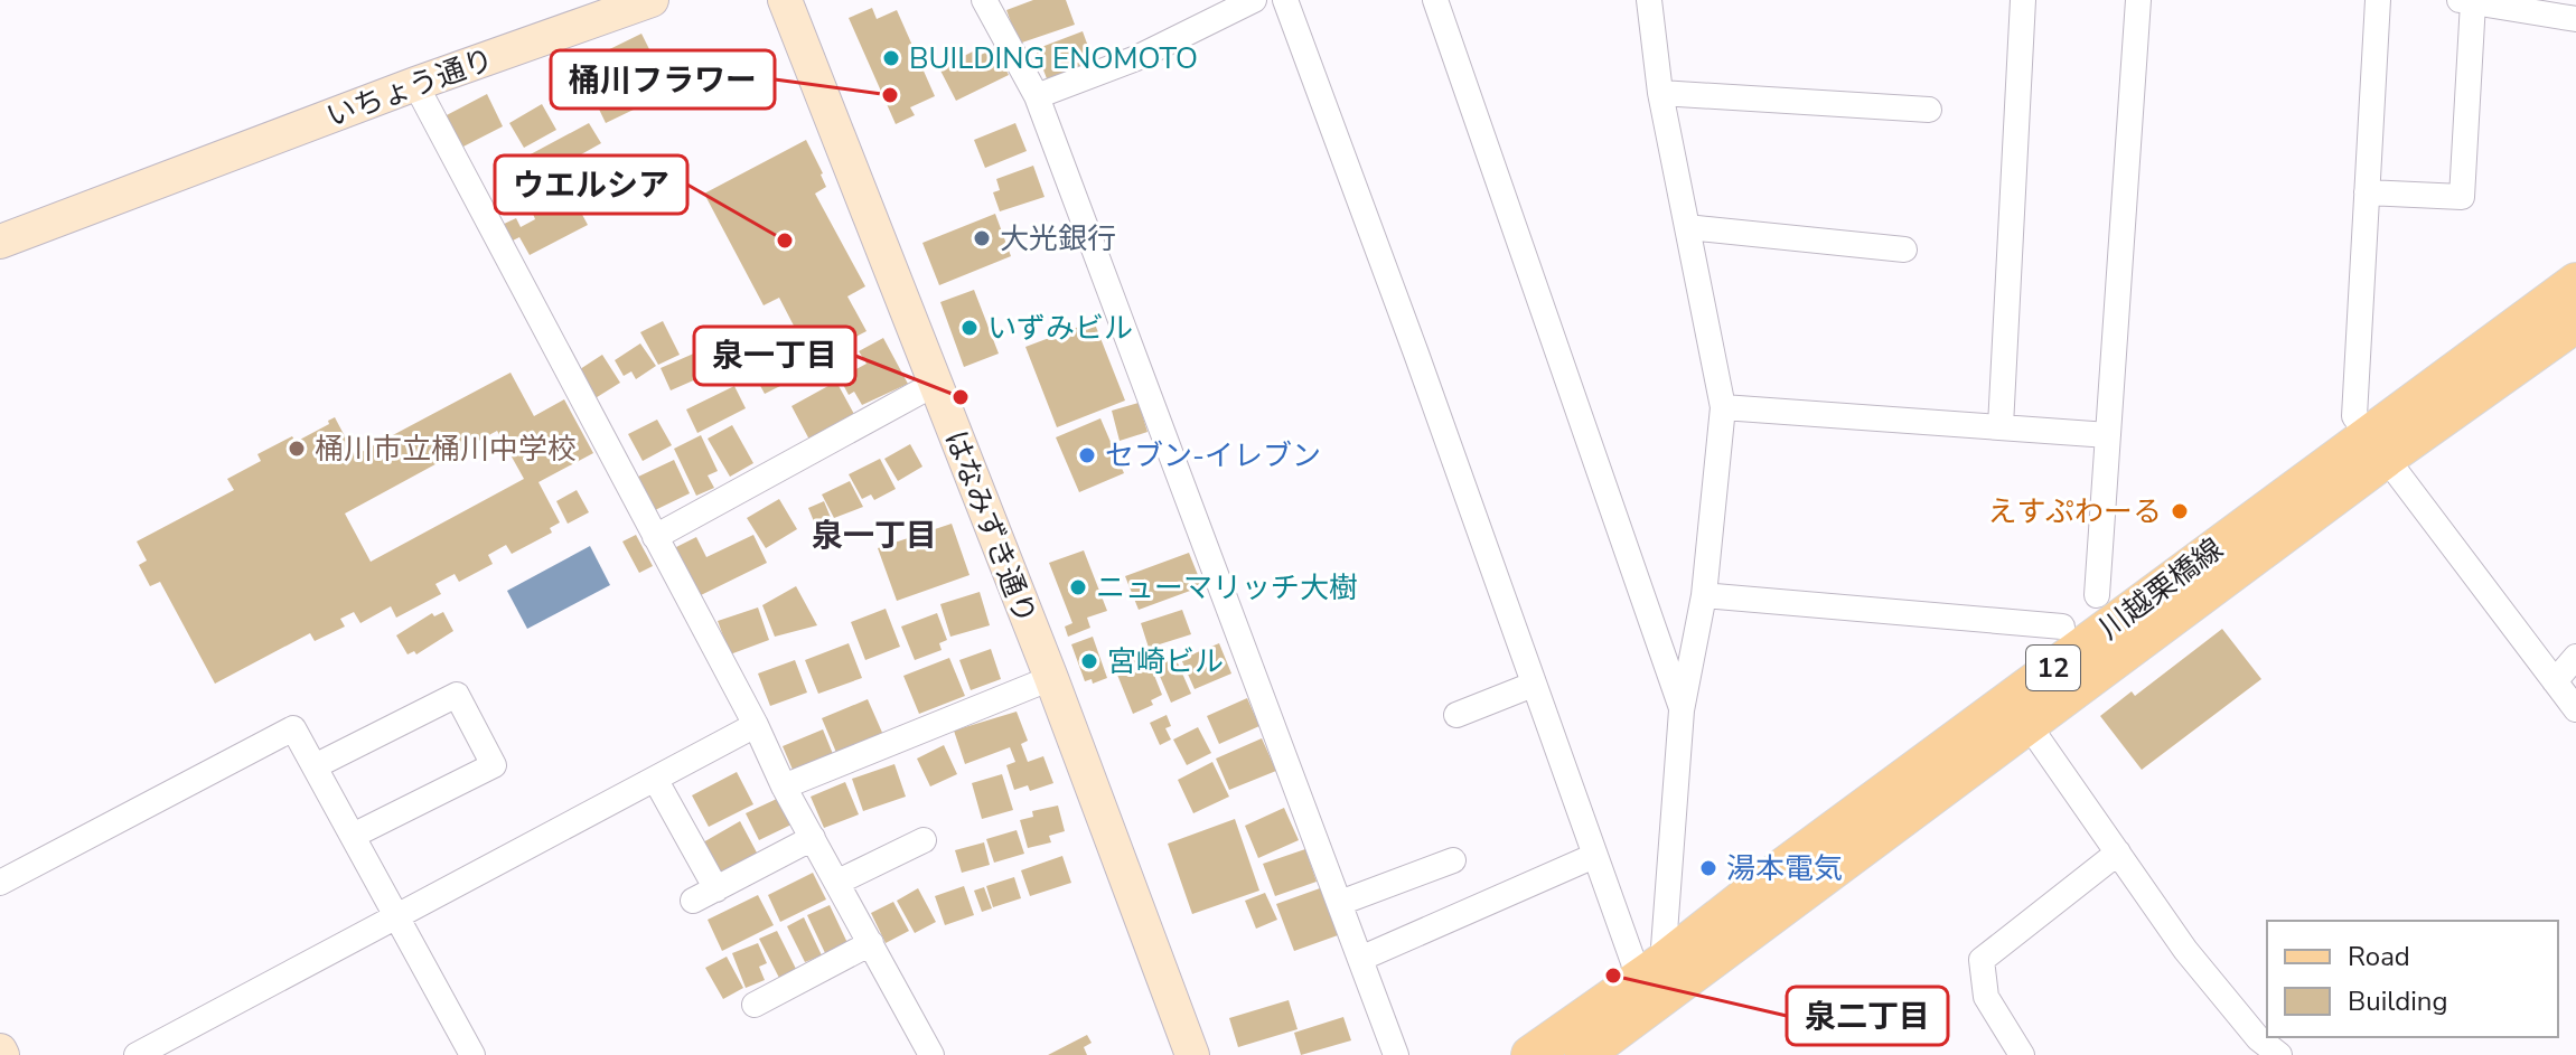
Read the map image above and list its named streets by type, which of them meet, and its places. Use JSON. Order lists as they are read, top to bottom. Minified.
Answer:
{"streets":{"main road":["川越栗橋線","12"],"street":["いちょう通り","はなみずき通り"]},"districts":["泉一丁目"],"places":["BUILDING ENOMOTO","桶川フラワー","大光銀行","ウエルシア","いずみビル","泉一丁目","桶川市立桶川中学校","セブン-イレブン","えすぷわーる","ニューマリッチ大樹","宮崎ビル","湯本電気","泉二丁目"],"legend":["Road","Building"]}
